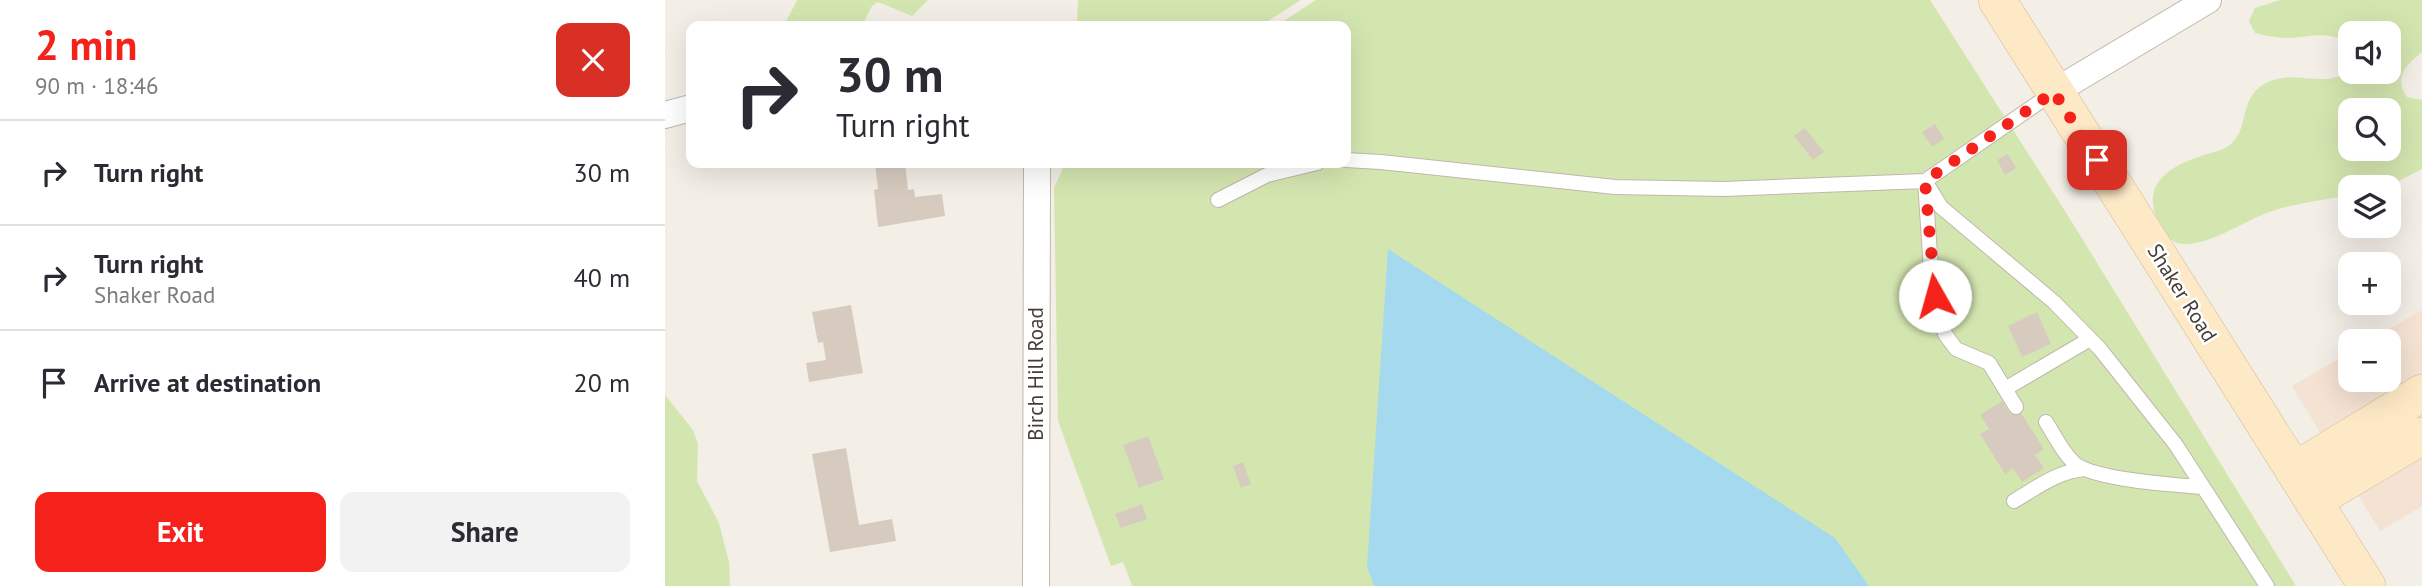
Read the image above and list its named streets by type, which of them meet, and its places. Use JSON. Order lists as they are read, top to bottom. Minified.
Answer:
{"streets":{"main road":["Shaker Road"],"street":["Birch Hill Road"]},"page":{"heading":["2 min","90 m · 18:46"],"map_buttons":["+","−"],"turn":["30 m","Turn right"],"list":[{"name":"Turn right","value":"30 m"},{"name":"Turn right","note":"Shaker Road","value":"40 m"},{"name":"Arrive at destination","value":"20 m"}],"buttons":["Exit","Share"]}}
